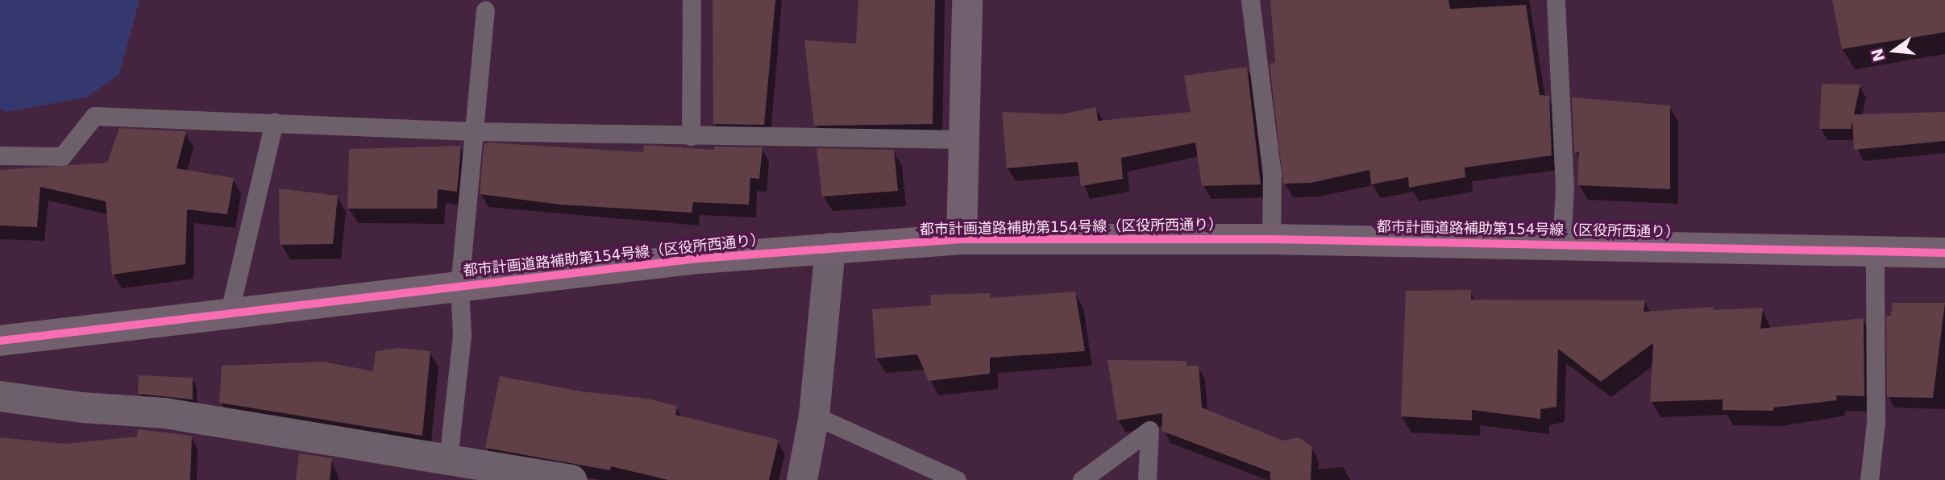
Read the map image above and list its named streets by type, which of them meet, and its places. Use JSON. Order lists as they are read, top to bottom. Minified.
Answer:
{"streets":{"street":["都市計画道路補助第154号線（区役所西通り）"]},"north":"left"}
